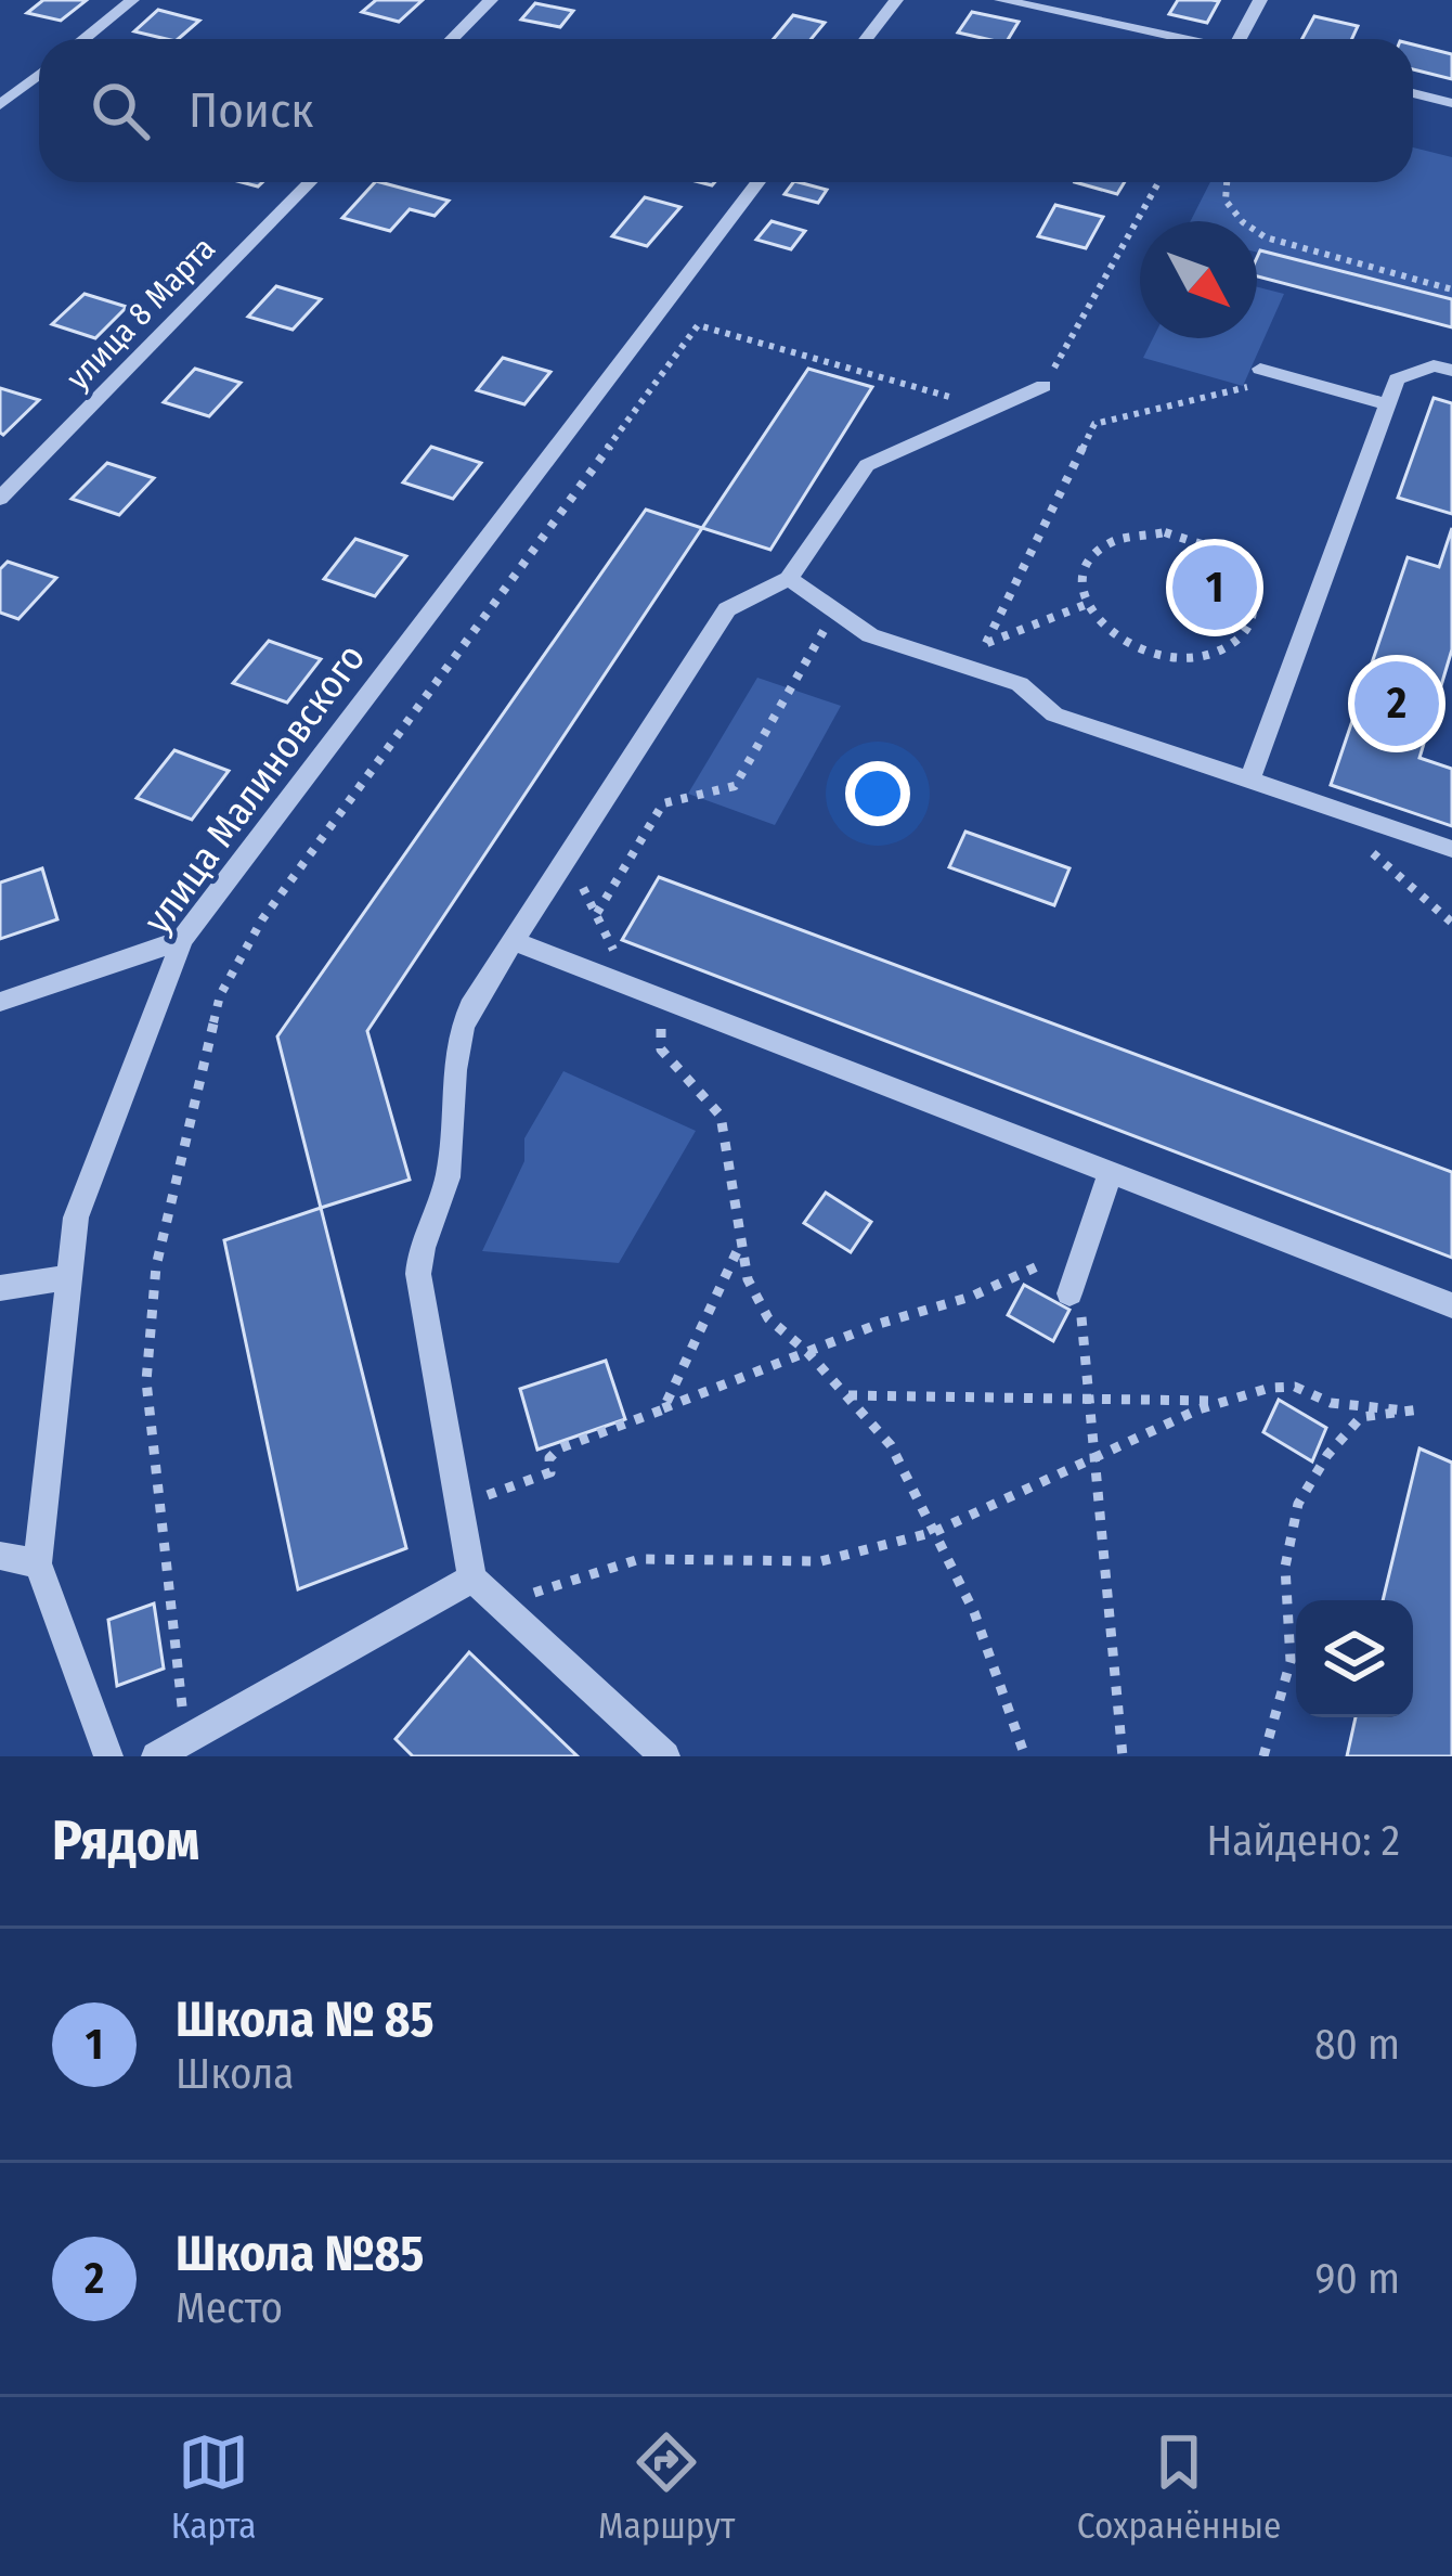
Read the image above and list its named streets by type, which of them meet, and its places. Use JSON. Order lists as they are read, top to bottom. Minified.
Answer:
{"streets":{"street":["улица 8 Марта","улица Малиновского"]},"north":"bottom right","page":{"search":"Поиск","pins":["1","2"],"heading":["Рядом","Найдено: 2"],"list":[{"mark":"1","name":"Школа № 85","note":"Школа","value":"80 m"},{"mark":"2","name":"Школа №85","note":"Место","value":"90 m"}],"nav":["Карта","Маршрут","Сохранённые"]}}
